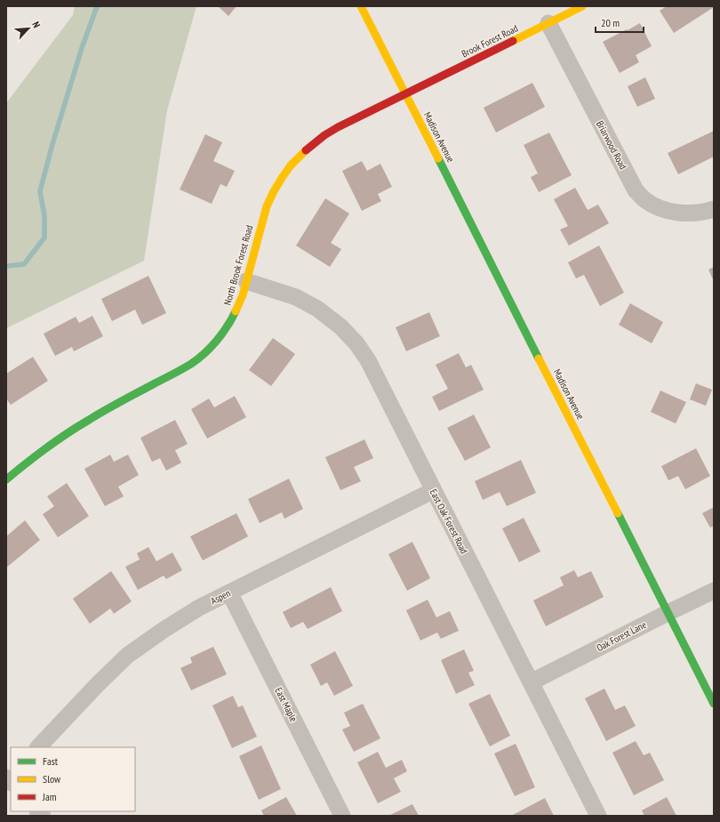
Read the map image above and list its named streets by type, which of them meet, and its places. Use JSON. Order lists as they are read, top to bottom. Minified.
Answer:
{"streets":{"main road":["Brook Forest Road","Madison Avenue","North Brook Forest Road"],"street":["Briarwood Road","East Oak Forest Road","Aspen","Oak Forest Lane","East Maple"]},"crossings":[["Brook Forest Road","Madison Avenue"],["Brook Forest Road","Briarwood Road"],["Brook Forest Road","North Brook Forest Road"],["Madison Avenue","North Brook Forest Road"],["Madison Avenue","Oak Forest Lane"],["North Brook Forest Road","East Oak Forest Road"],["East Oak Forest Road","Aspen"],["East Oak Forest Road","Oak Forest Lane"],["Aspen","East Maple"]],"legend":["Fast","Slow","Jam"],"scale_bar":"20 m","north":"top right"}
